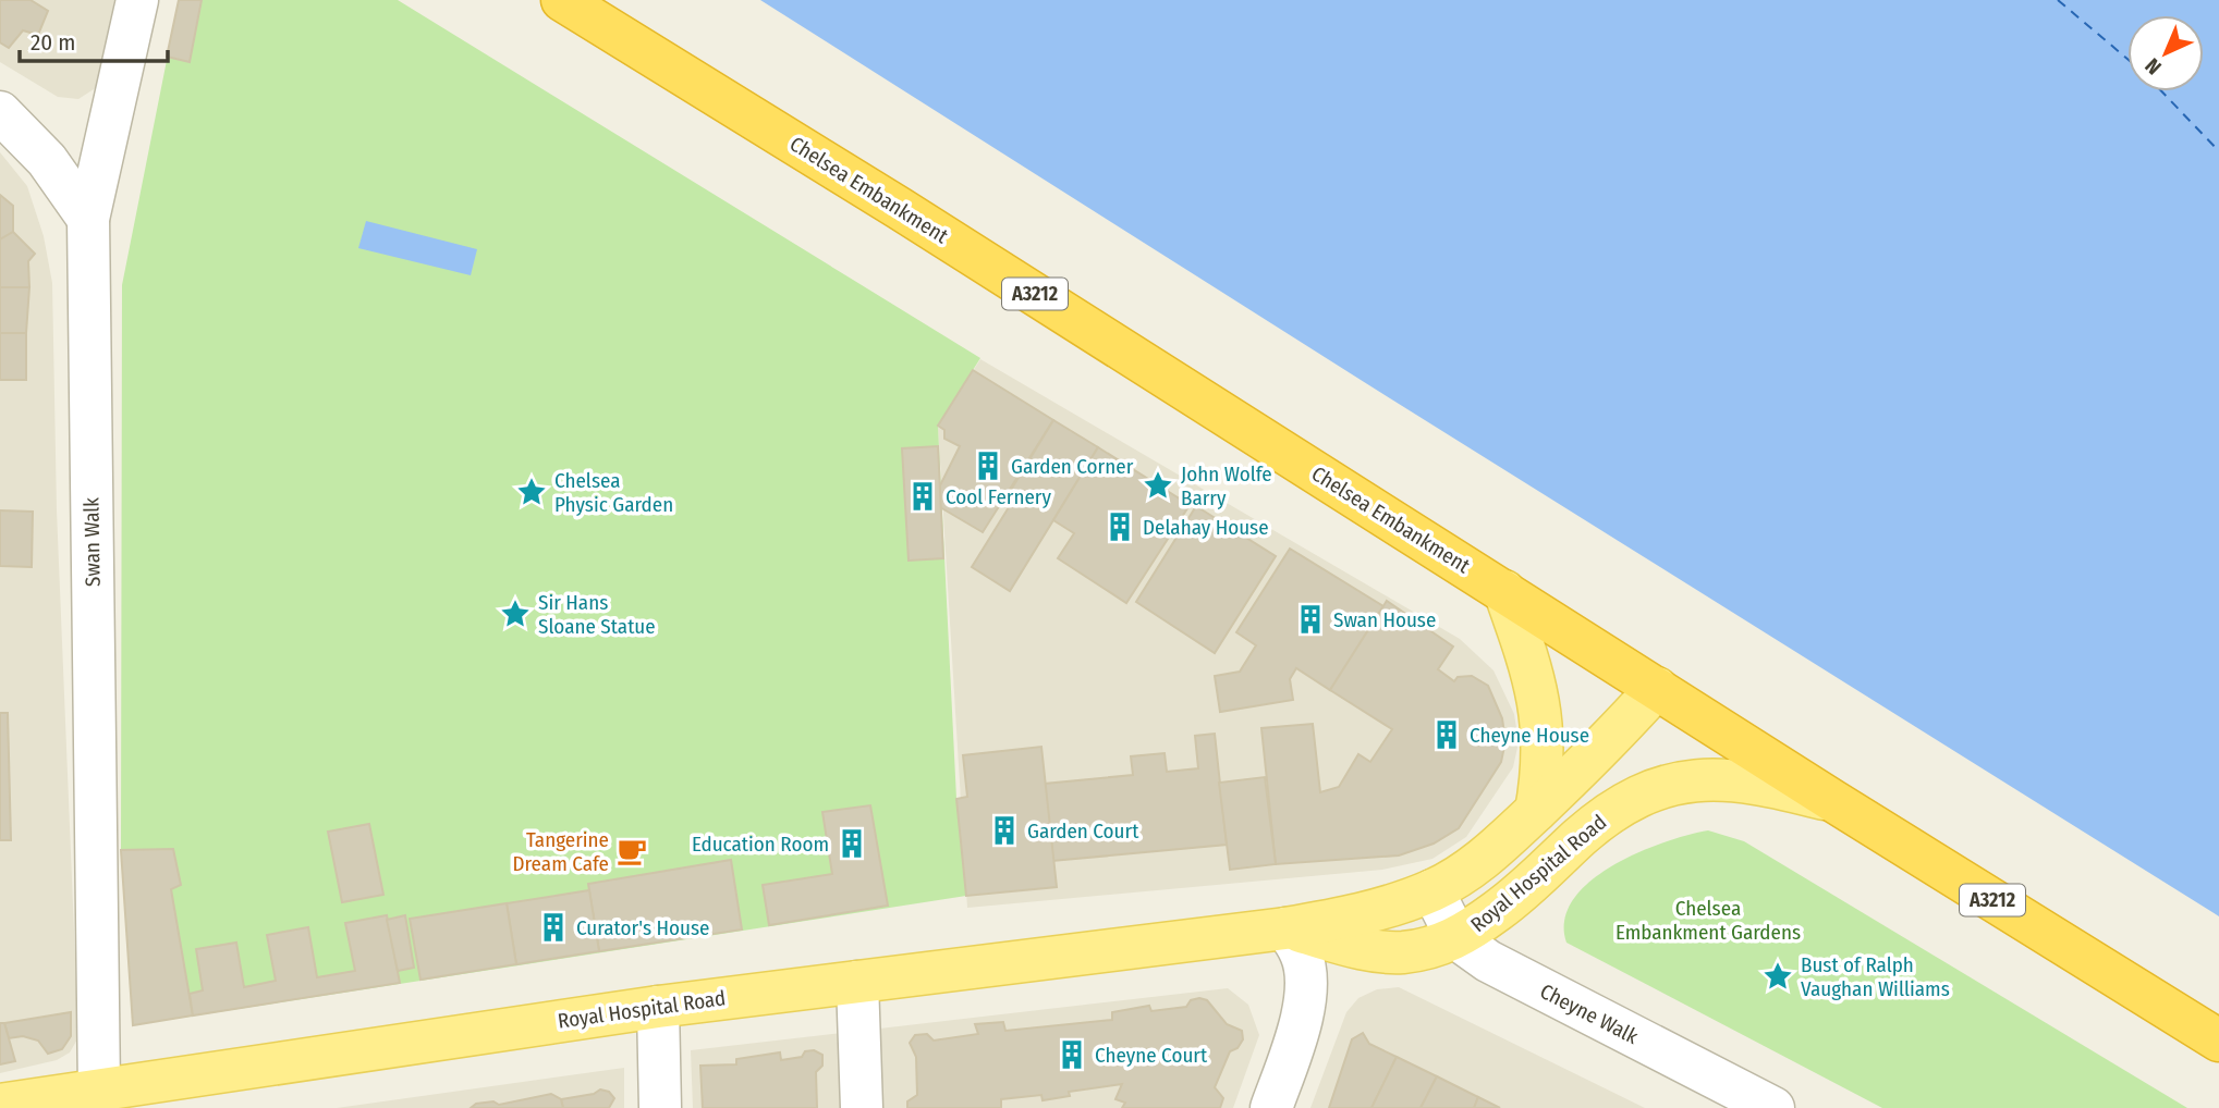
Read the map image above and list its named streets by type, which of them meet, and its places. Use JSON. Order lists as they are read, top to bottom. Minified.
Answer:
{"streets":{"highway":["Chelsea Embankment","A3212"],"main road":["Royal Hospital Road"],"street":["Swan Walk","Cheyne Walk"]},"crossings":[["Chelsea Embankment","Royal Hospital Road"],["Swan Walk","Royal Hospital Road"],["Royal Hospital Road","Cheyne Walk"]],"parks":["Chelsea Embankment Gardens"],"places":{"building":["Garden Corner","Cool Fernery","Delahay House","Swan House","Cheyne House","Garden Court","Education Room","Curator's House","Cheyne Court"],"place":["John Wolfe Barry","Chelsea Physic Garden","Sir Hans Sloane Statue","Bust of Ralph Vaughan Williams"],"cafe":["Tangerine Dream Cafe"]},"scale_bar":"20 m","north":"bottom left"}
